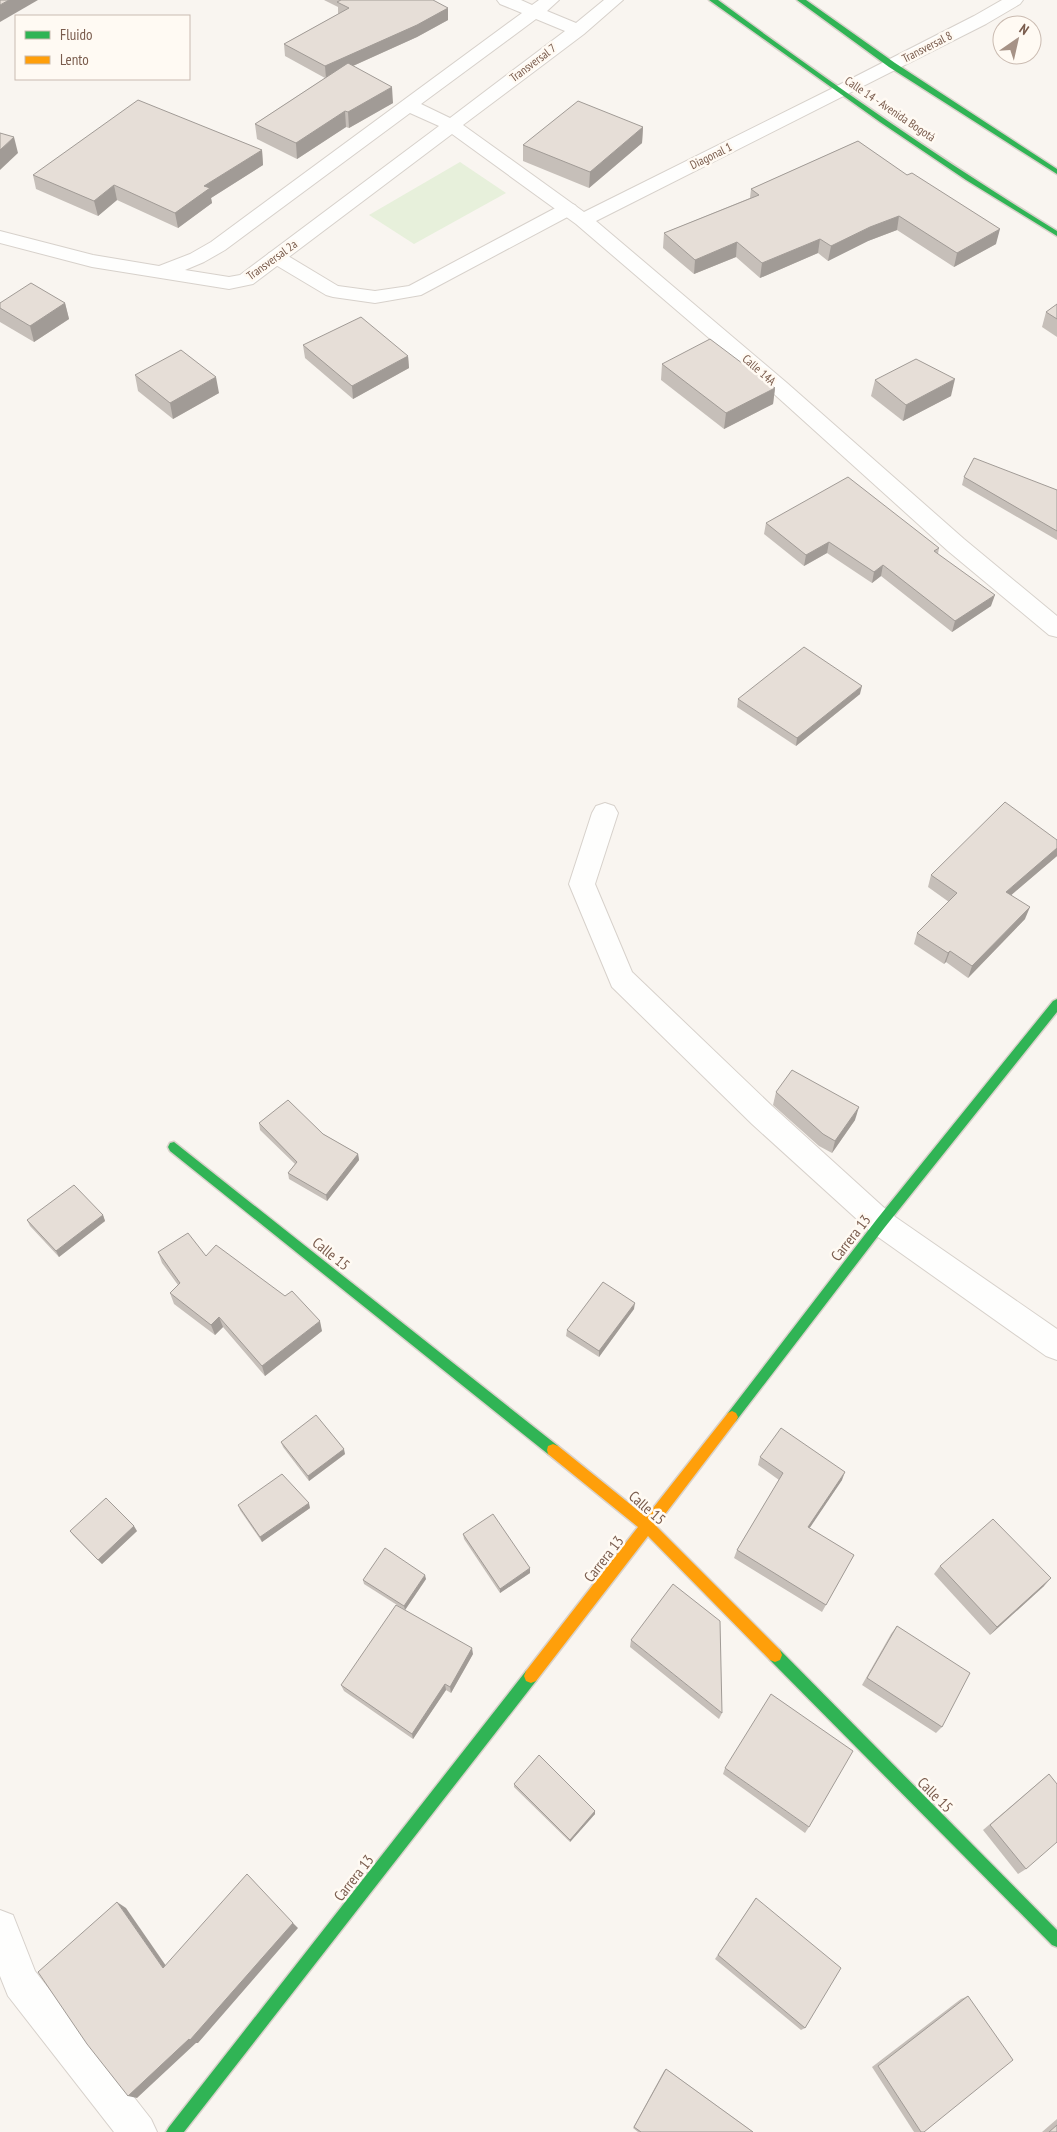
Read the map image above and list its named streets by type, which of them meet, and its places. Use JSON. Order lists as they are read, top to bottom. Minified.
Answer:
{"streets":{"street":["Transversal 8","Transversal 7","Calle 14 - Avenida Bogotá","Diagonal 1","Transversal 2a","Calle 14A","Carrera 13","Calle 15"]},"crossings":[["Transversal 8","Calle 14 - Avenida Bogotá"],["Transversal 8","Diagonal 1"],["Transversal 7","Transversal 2a"],["Transversal 7","Calle 14A"],["Calle 14 - Avenida Bogotá","Diagonal 1"],["Diagonal 1","Transversal 2a"],["Diagonal 1","Calle 14A"],["Transversal 2a","Calle 14A"],["Carrera 13","Calle 15"]],"legend":["Fluido","Lento"],"north":"top right"}
